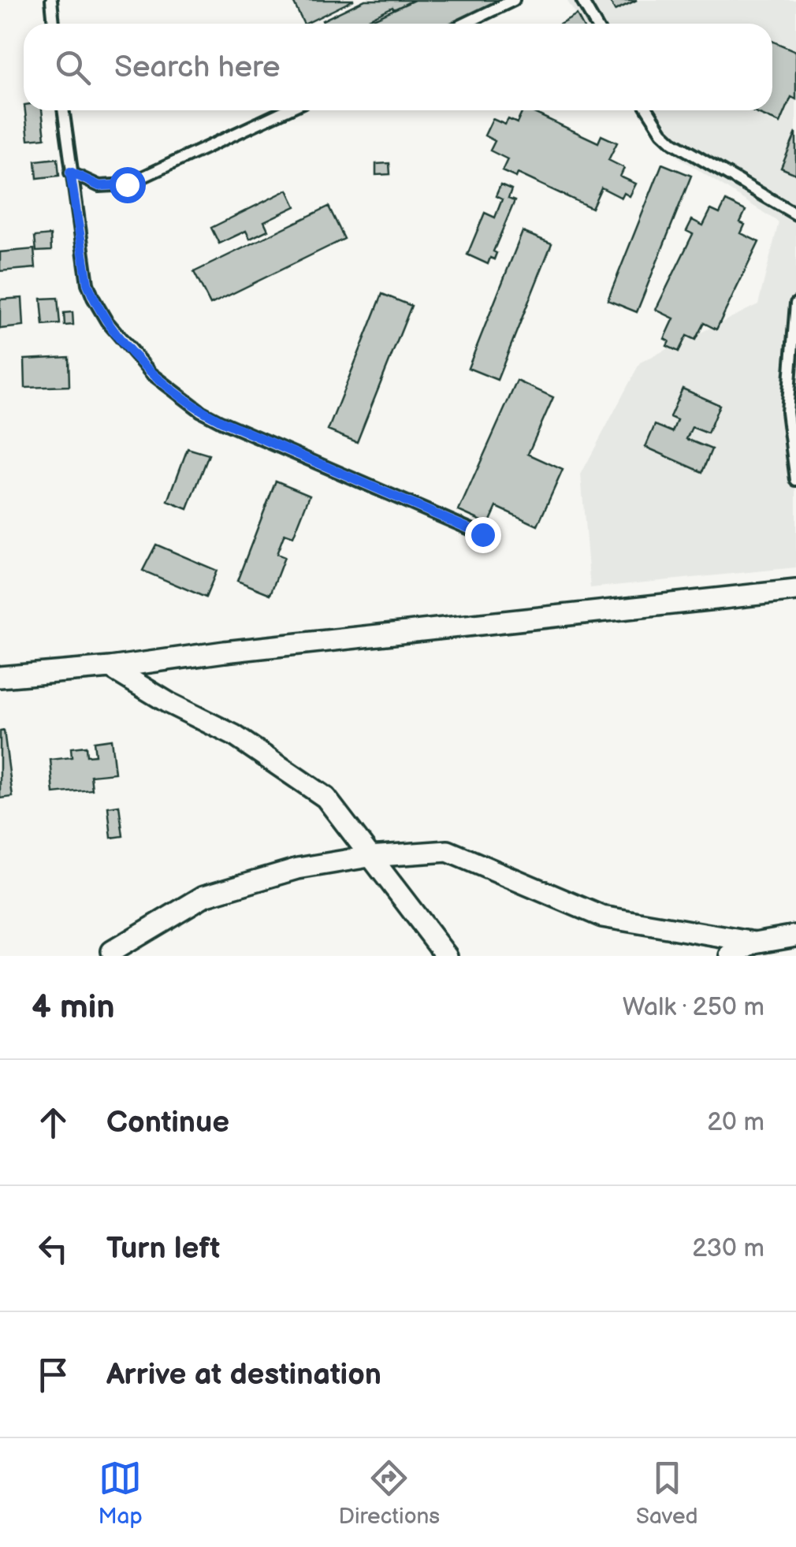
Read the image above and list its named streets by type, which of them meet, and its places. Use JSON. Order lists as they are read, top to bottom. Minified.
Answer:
{"page":{"search":"Search here","heading":["4 min","Walk · 250 m"],"list":[["Continue","20 m"],["Turn left","230 m"],"Arrive at destination"],"nav":["Map","Directions","Saved"]}}
